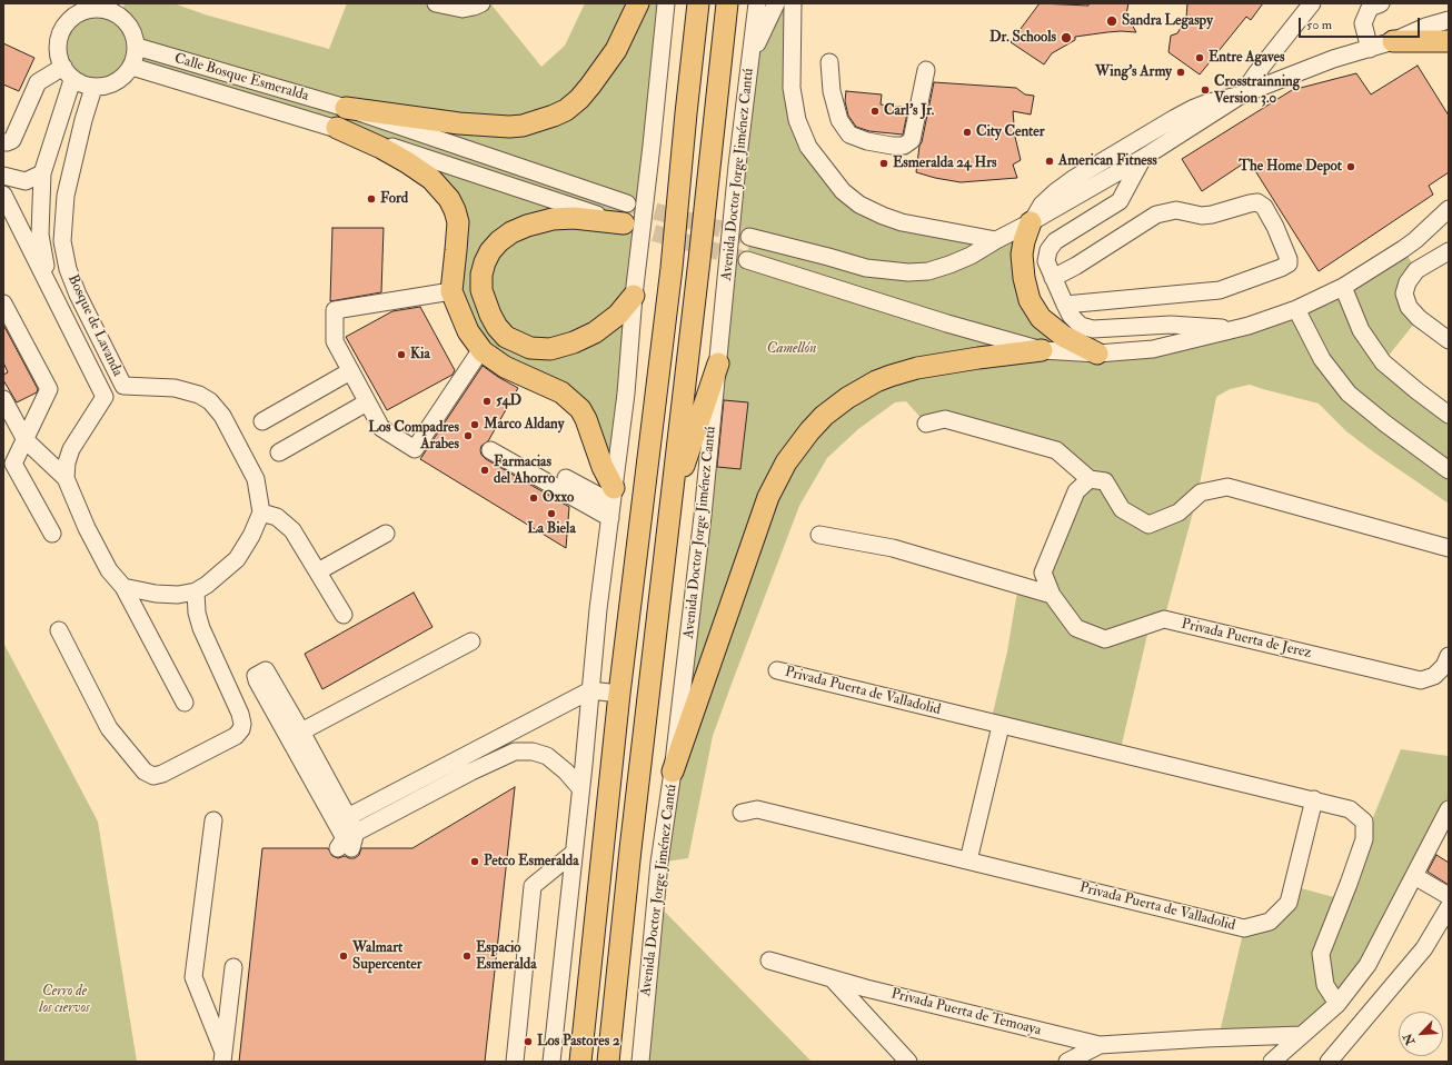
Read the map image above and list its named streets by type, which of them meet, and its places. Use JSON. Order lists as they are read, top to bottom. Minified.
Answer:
{"streets":{"main road":["Avenida Doctor Jorge Jiménez Cantú"],"street":["Calle Bosque Esmeralda","Bosque de Lavanda","Privada Puerta de Jerez","Privada Puerta de Valladolid","Privada Puerta de Temoaya"]},"crossings":[["Calle Bosque Esmeralda","Bosque de Lavanda"]],"parks":["Camellón","Cerro de los ciervos"],"places":["Sandra Legaspy","Dr. Schools","Entre Agaves","Wing's Army","Crosstrainning Version 3.0","Carl's Jr.","City Center","American Fitness","Esmeralda 24 Hrs","The Home Depot","Ford","Kia","54D","Marco Aldany","Los Compadres Arabes","Farmacias del Ahorro","Oxxo","La Biela","Petco Esmeralda","Walmart Supercenter","Espacio Esmeralda","Los Pastores 2"],"scale_bar":"50 m","north":"bottom left"}
